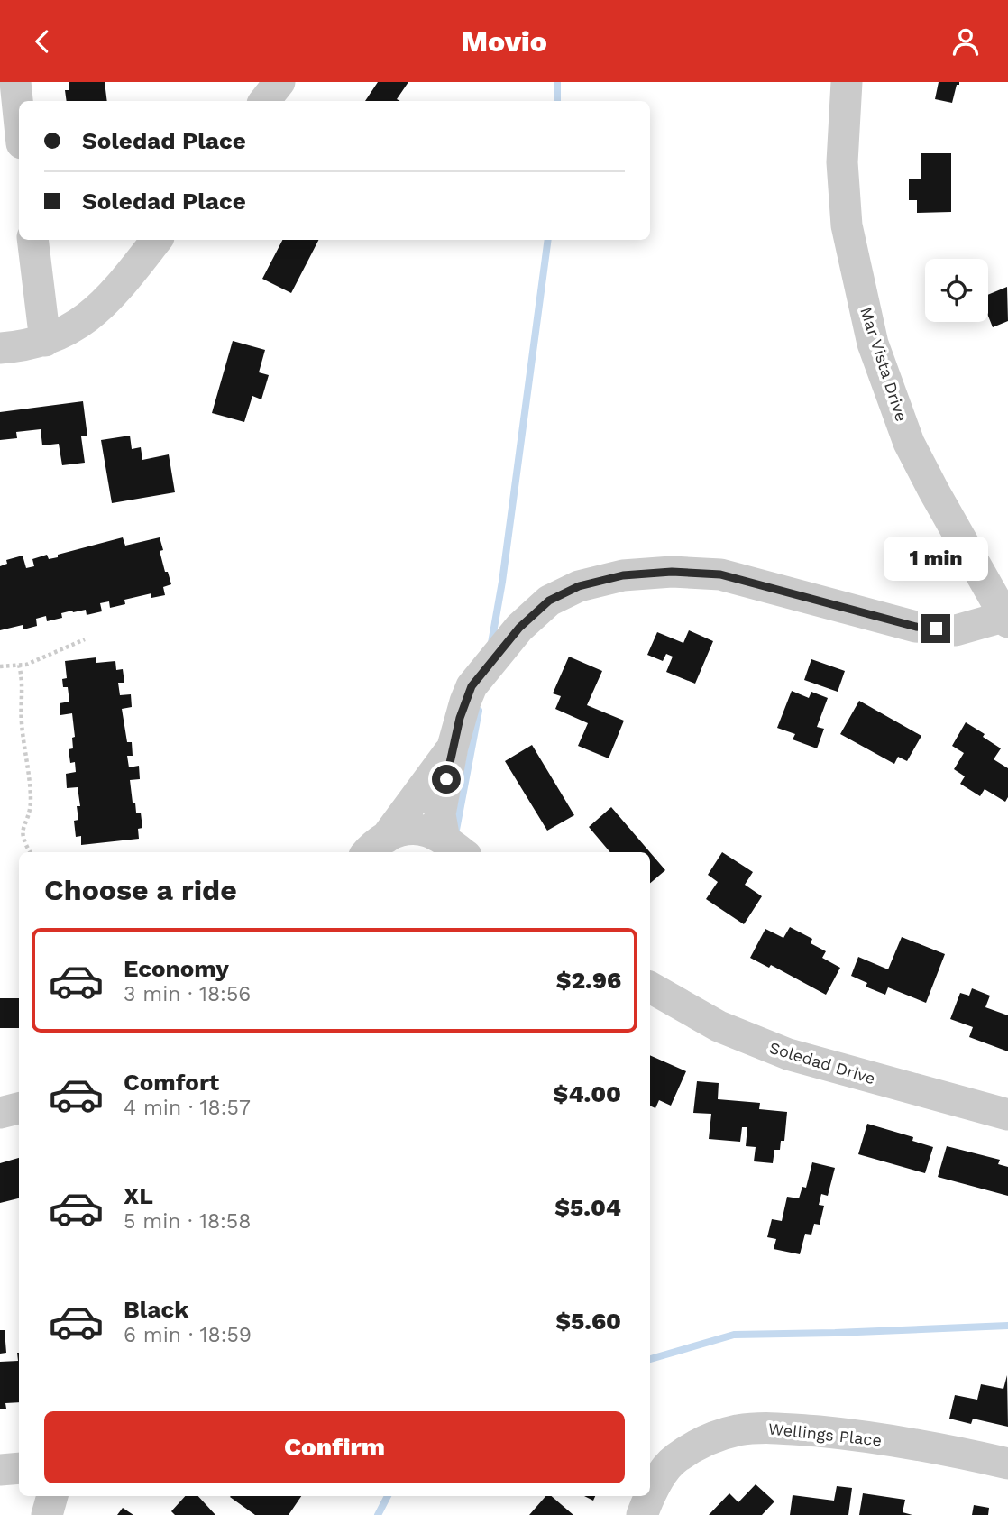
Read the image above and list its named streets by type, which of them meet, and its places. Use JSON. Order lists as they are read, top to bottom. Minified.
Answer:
{"streets":{"street":["Mar Vista Drive","Soledad Drive","Wellings Place"]},"page":{"header":"Movio","banner":["Soledad Place","Soledad Place"],"bubble":"1 min","heading":"Choose a ride","list":[{"name":"Economy","note":"3 min · 18:56","value":"$2.96"},{"name":"Comfort","note":"4 min · 18:57","value":"$4.00"},{"name":"XL","note":"5 min · 18:58","value":"$5.04"},{"name":"Black","note":"6 min · 18:59","value":"$5.60"}],"buttons":"Confirm"}}
